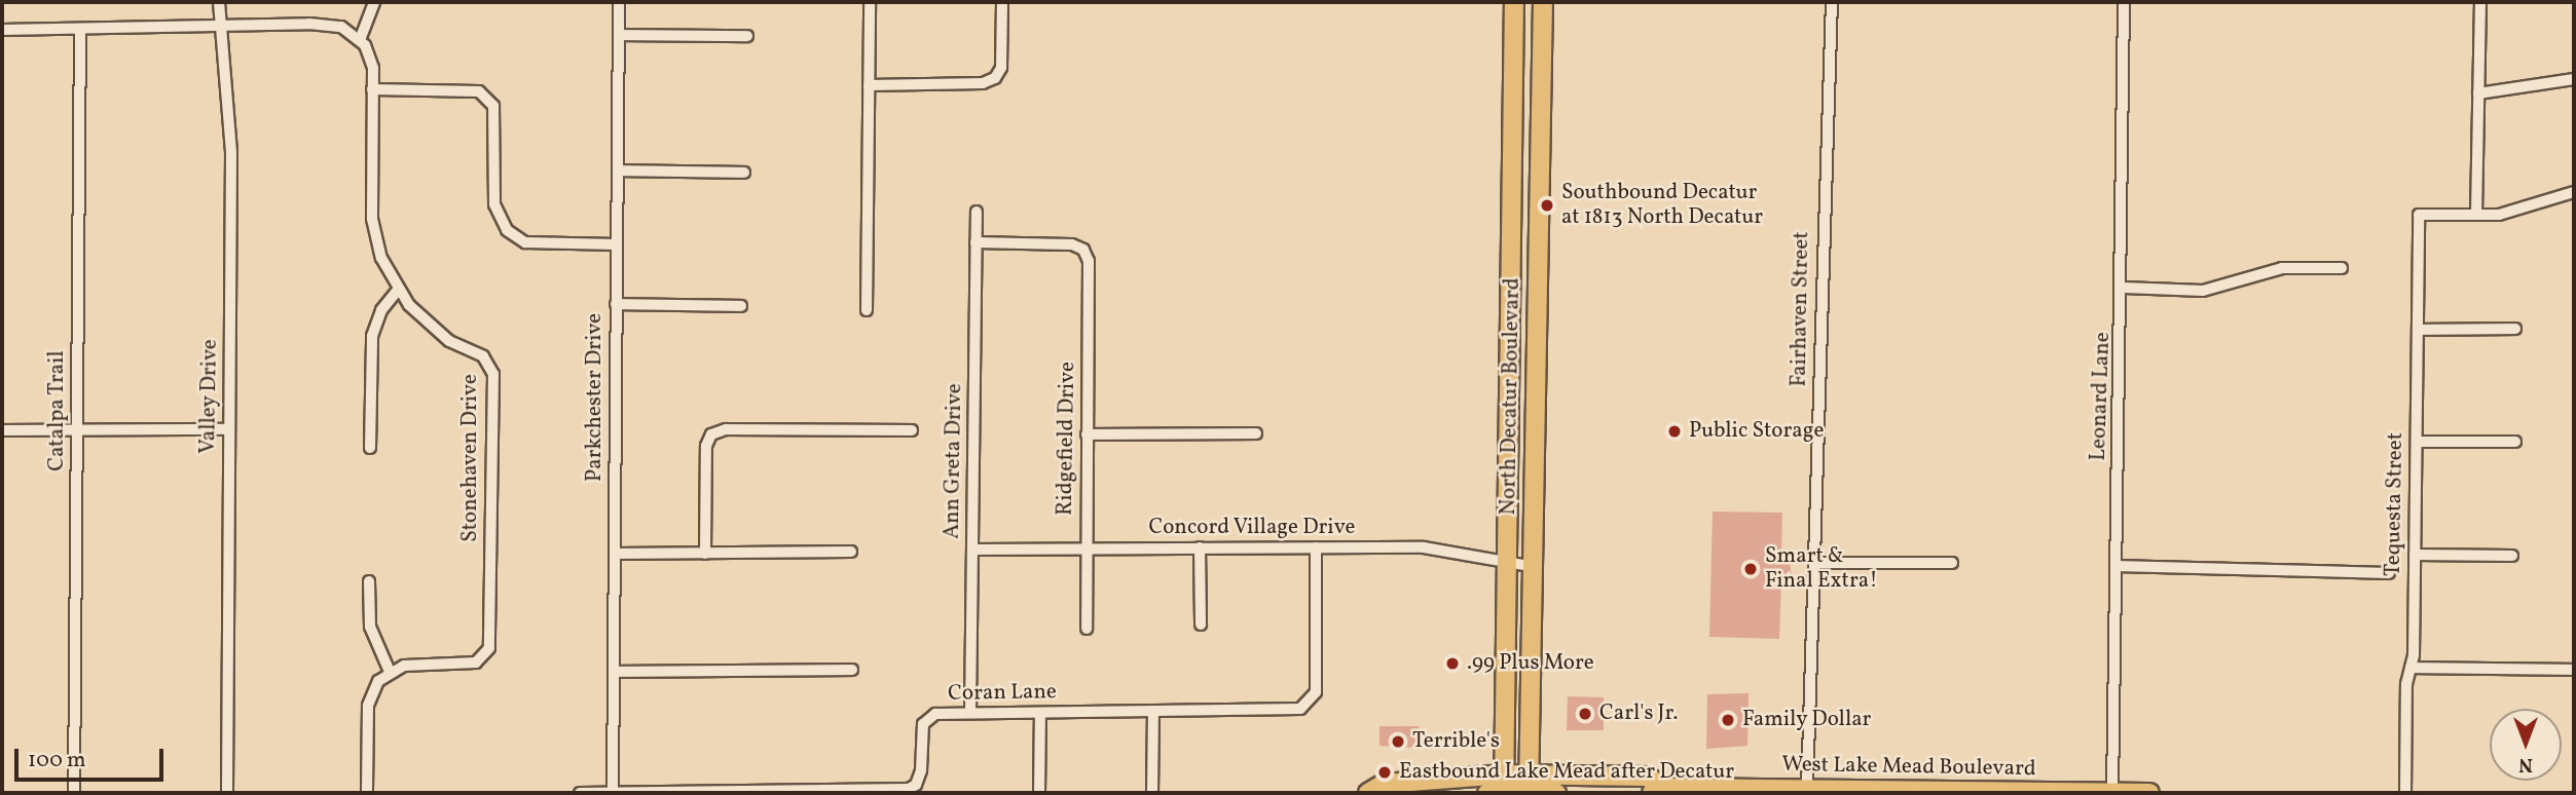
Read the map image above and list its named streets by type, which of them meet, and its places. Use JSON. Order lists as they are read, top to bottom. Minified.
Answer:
{"streets":{"main road":["North Decatur Boulevard","West Lake Mead Boulevard"],"street":["Fairhaven Street","Valley Drive","Leonard Lane","Parkchester Drive","Catalpa Trail","Ridgefield Drive","Stonehaven Drive","Ann Greta Drive","Tequesta Street","Concord Village Drive","Coran Lane"]},"crossings":[["Fairhaven Street","West Lake Mead Boulevard"],["North Decatur Boulevard","Concord Village Drive"],["North Decatur Boulevard","West Lake Mead Boulevard"],["Leonard Lane","West Lake Mead Boulevard"],["Parkchester Drive","Coran Lane"],["Ridgefield Drive","Ann Greta Drive"],["Ridgefield Drive","Concord Village Drive"],["Ann Greta Drive","Concord Village Drive"],["Ann Greta Drive","Coran Lane"],["Concord Village Drive","Coran Lane"]],"places":["Southbound Decatur at 1813 North Decatur","Public Storage","Smart & Final Extra!",".99 Plus More","Carl's Jr.","Family Dollar","Terrible's","Eastbound Lake Mead after Decatur"],"scale_bar":"100 m","north":"bottom"}
